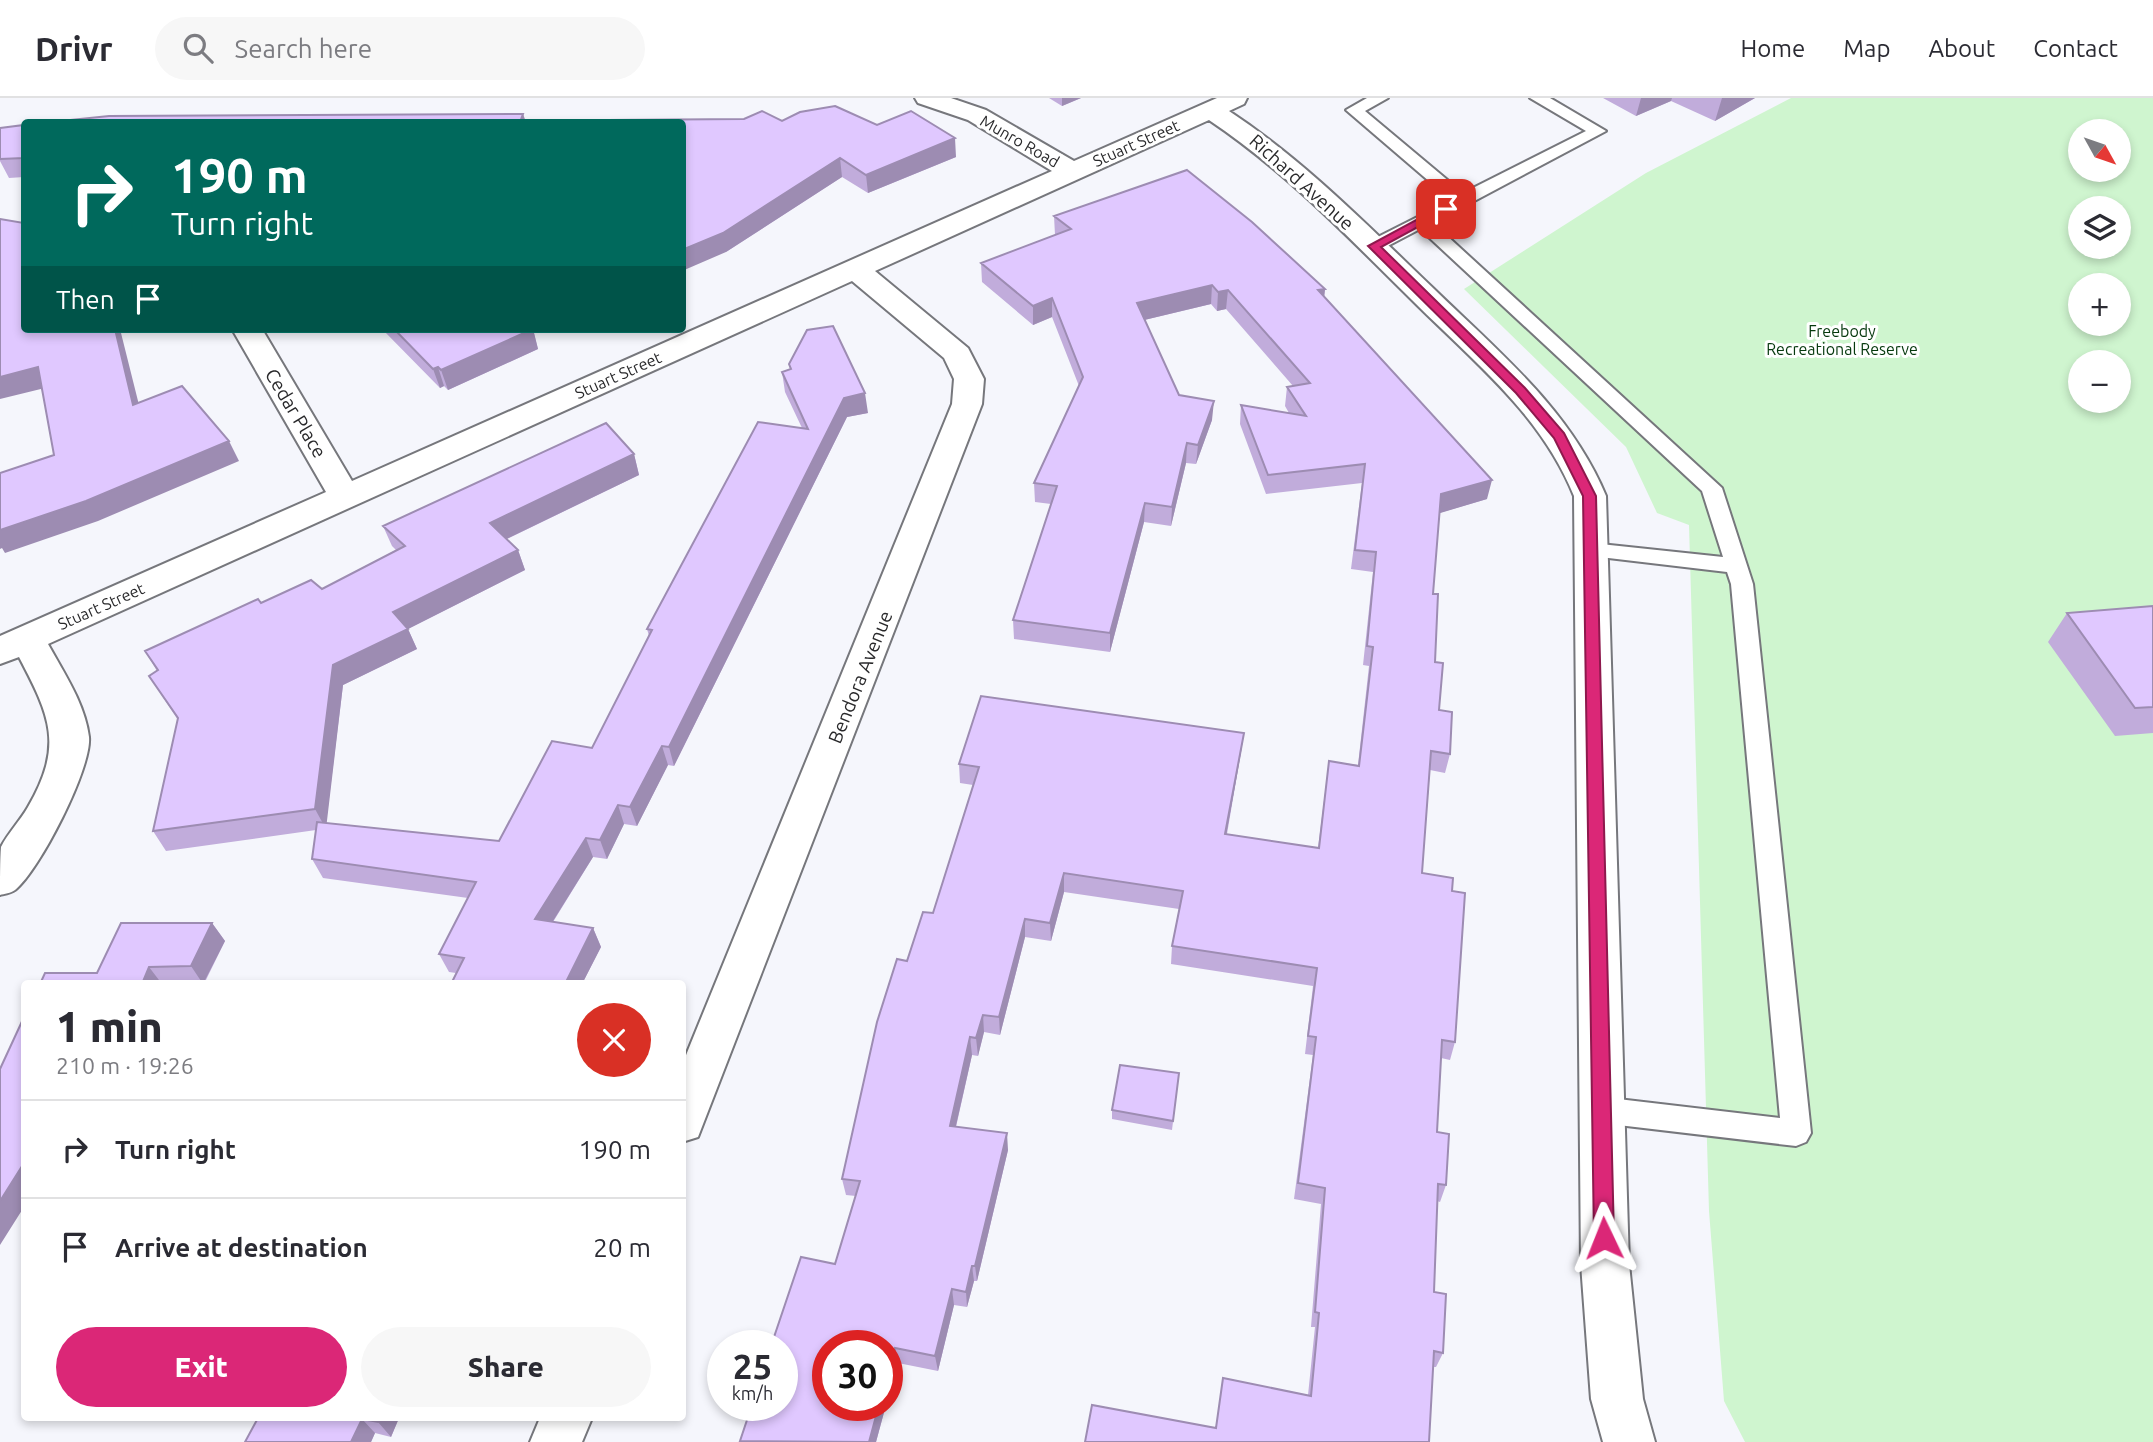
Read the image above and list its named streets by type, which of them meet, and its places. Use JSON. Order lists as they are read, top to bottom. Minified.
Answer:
{"streets":{"street":["Munro Road","Stuart Street","Richard Avenue","Cedar Place","Bendora Avenue"]},"crossings":[["Munro Road","Stuart Street"],["Stuart Street","Richard Avenue"],["Stuart Street","Cedar Place"],["Stuart Street","Bendora Avenue"]],"parks":["Freebody Recreational Reserve"],"north":"bottom right","page":{"header":"Drivr","search":"Search here","nav":["Home","Map","About","Contact"],"map_buttons":["+","−"],"turn":["190 m","Turn right"],"then":"Then","heading":["1 min","210 m · 19:26"],"list":[{"name":"Turn right","value":"190 m"},{"name":"Arrive at destination","value":"20 m"}],"buttons":["Exit","Share"],"speed":"25 km/h","limit":"30"}}
